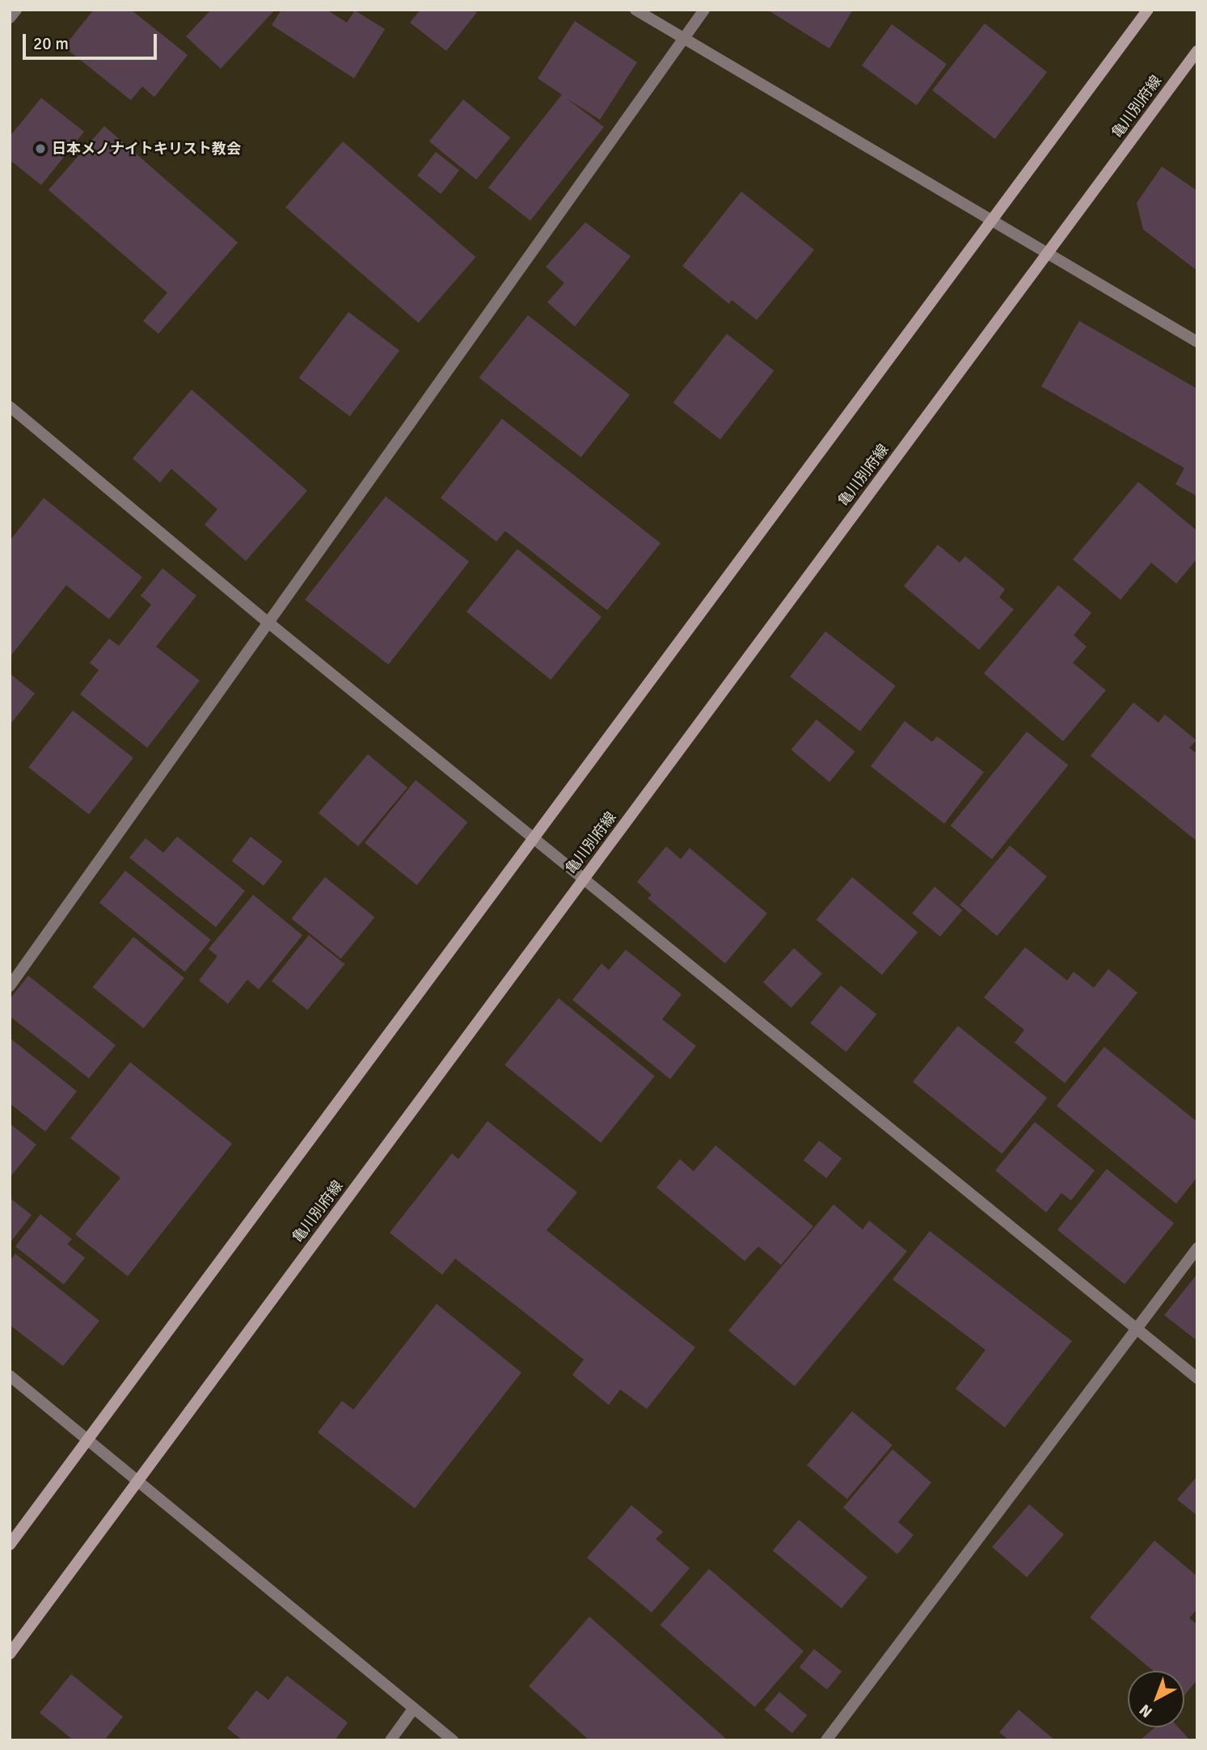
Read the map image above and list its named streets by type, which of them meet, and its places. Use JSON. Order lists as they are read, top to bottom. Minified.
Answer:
{"streets":{"main road":["亀川別府線"]},"places":["日本メノナイトキリスト教会"],"scale_bar":"20 m","north":"bottom left"}
